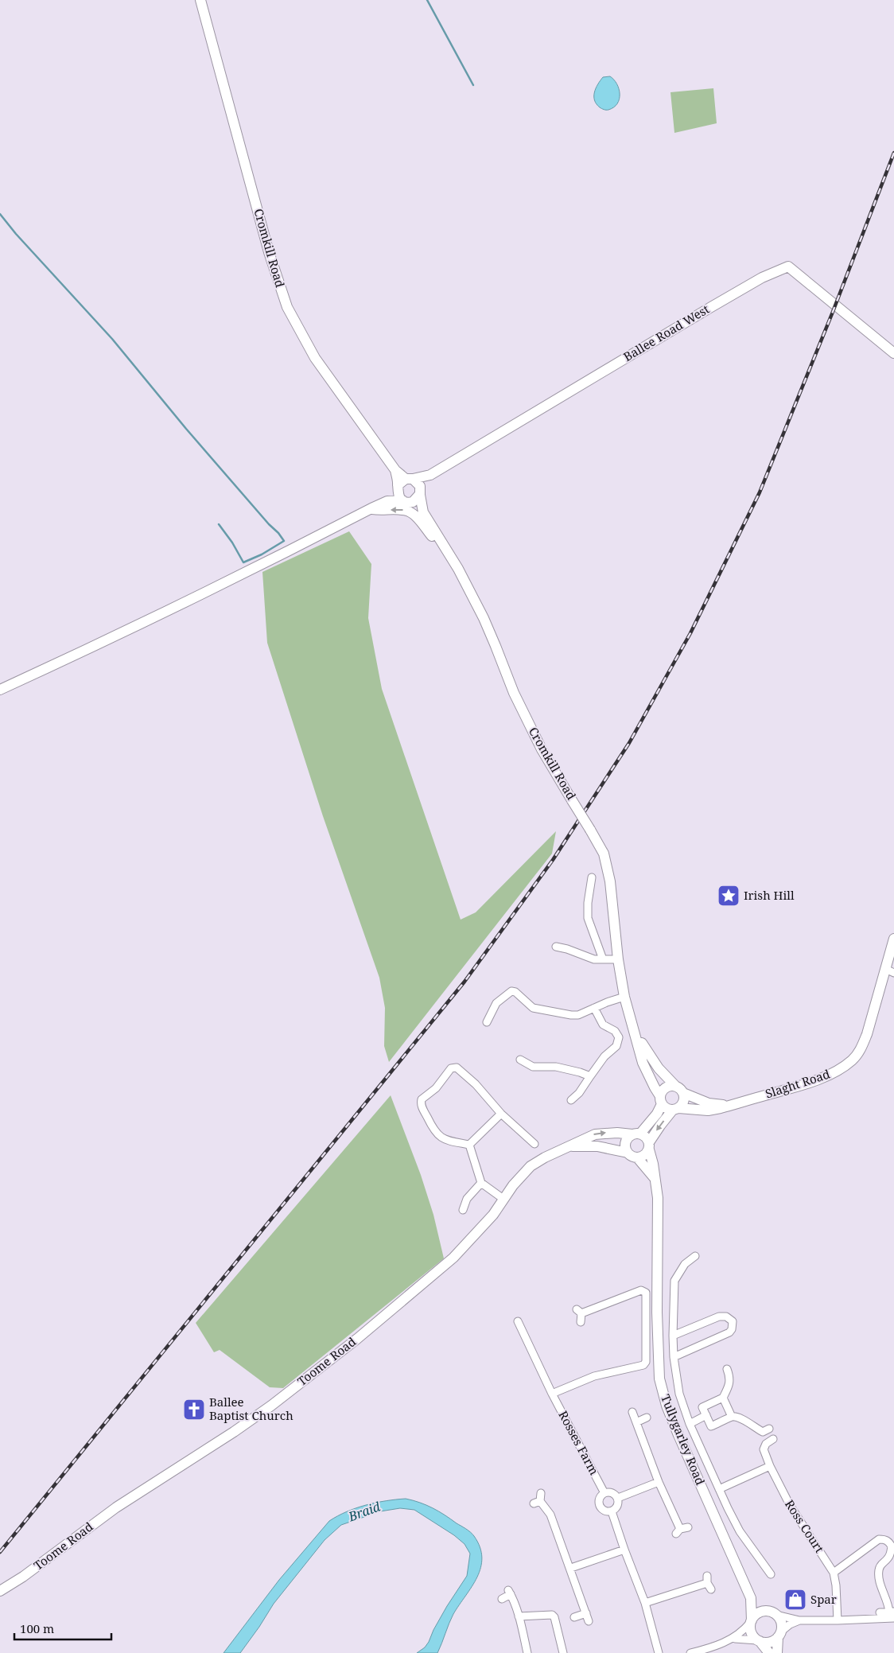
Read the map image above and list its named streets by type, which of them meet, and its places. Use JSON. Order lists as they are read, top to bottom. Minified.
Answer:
{"streets":{"street":["Cromkill Road","Ballee Road West","Slaght Road","Toome Road","Tullygarley Road","Rosses Farm","Ross Court"]},"crossings":[["Cromkill Road","Ballee Road West"],["Cromkill Road","Slaght Road"],["Toome Road","Tullygarley Road"]],"water":["Braid"],"places":{"place":["Irish Hill"],"church":["Ballee Baptist Church"],"shop":["Spar"]},"scale_bar":"100 m"}
